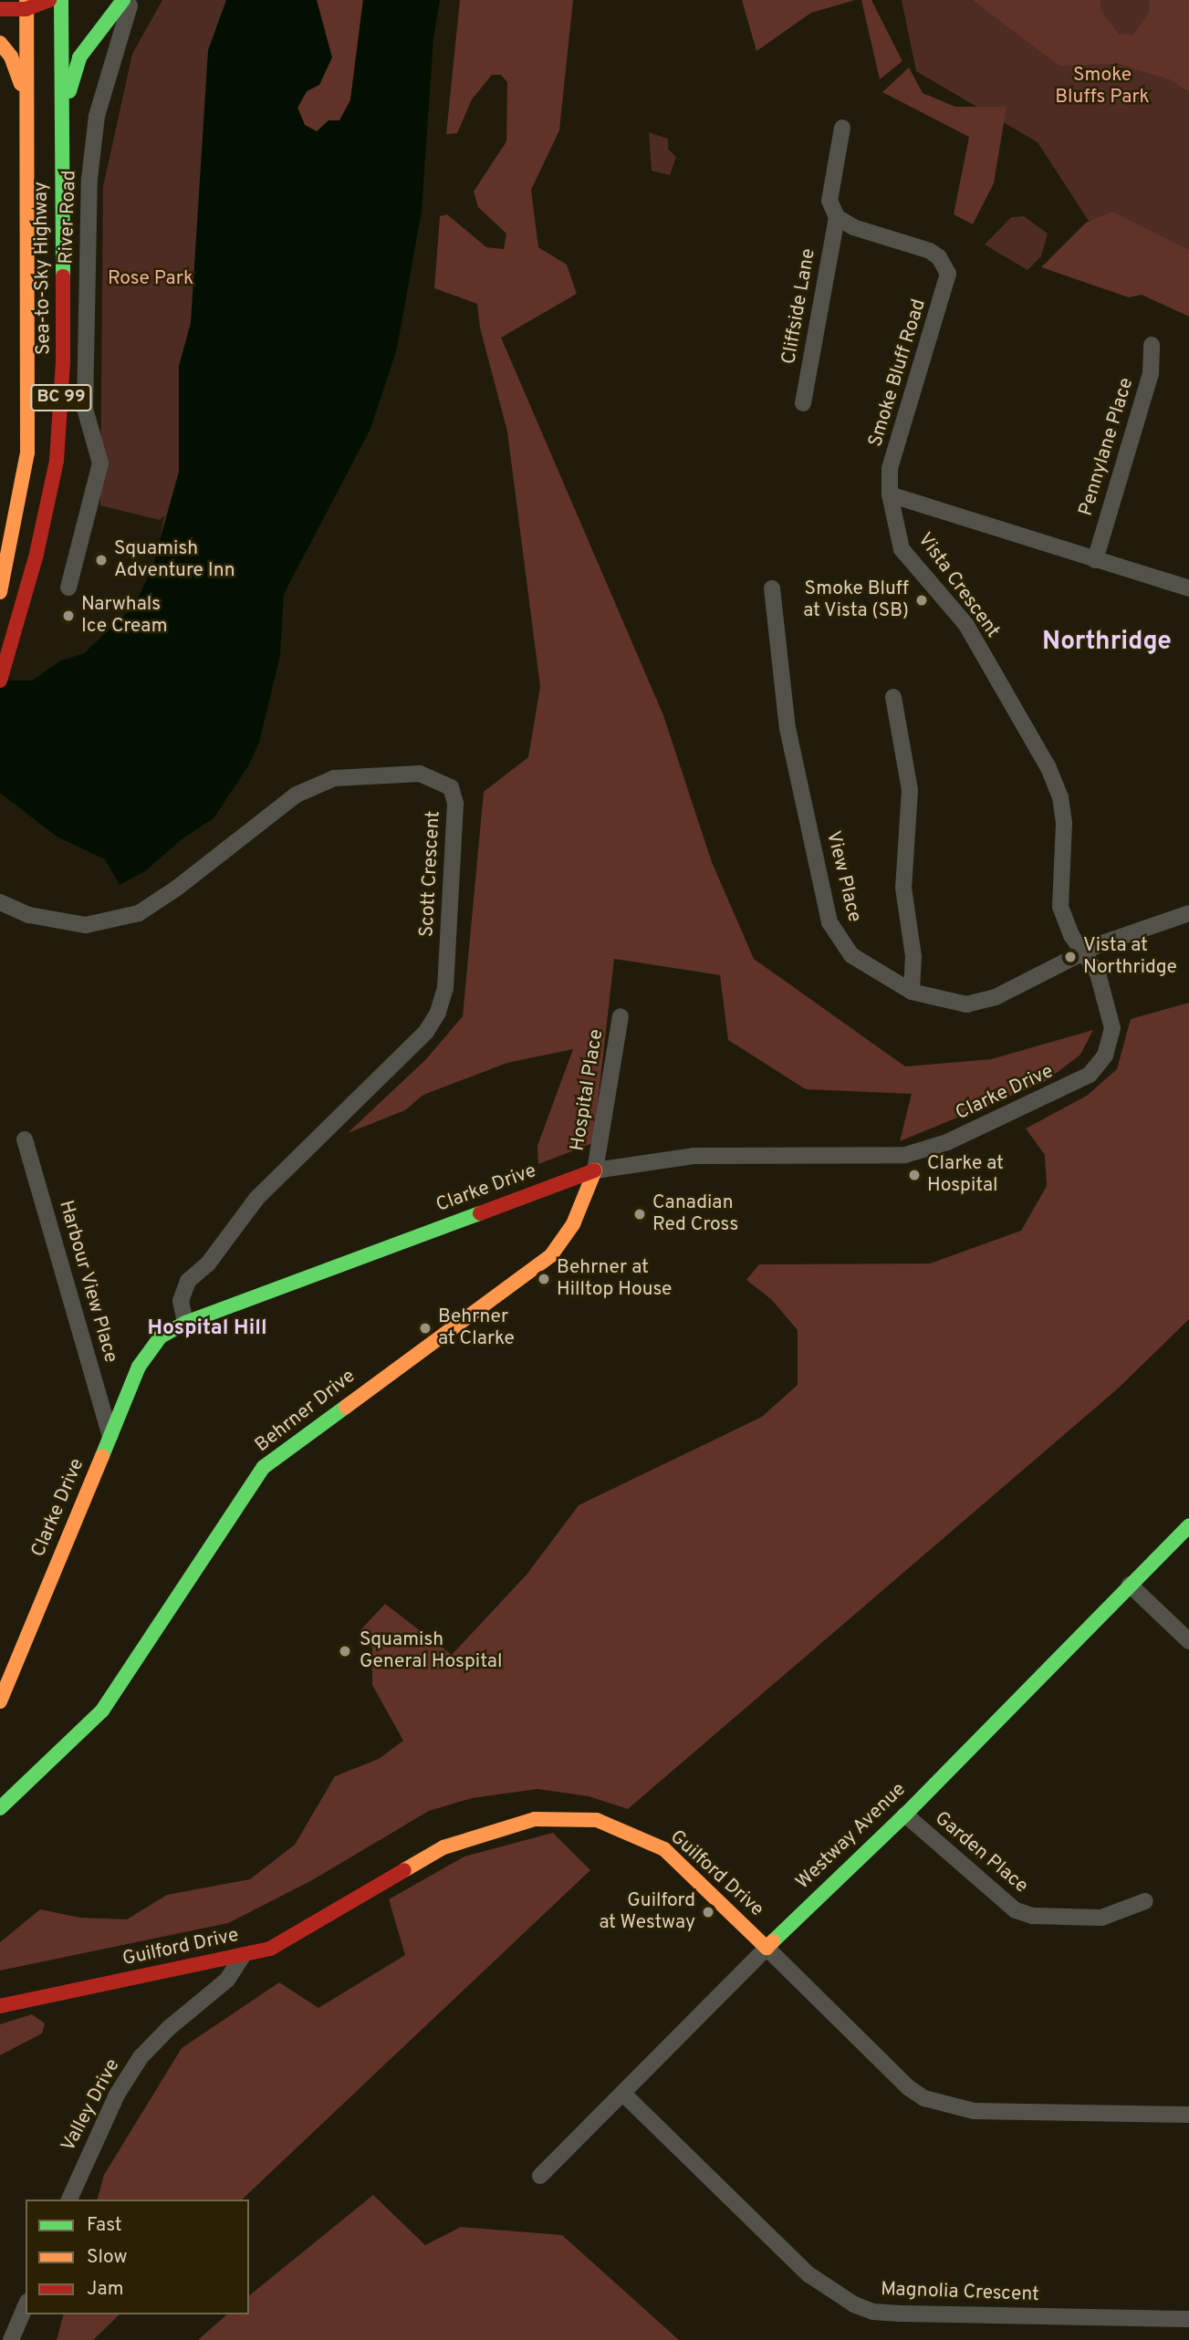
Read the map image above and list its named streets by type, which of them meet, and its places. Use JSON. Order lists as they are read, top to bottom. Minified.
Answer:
{"streets":{"main road":["Sea-to-Sky Highway","BC 99","Clarke Drive","Behrner Drive","Westway Avenue","Guilford Drive"],"street":["River Road","Cliffside Lane","Smoke Bluff Road","Pennylane Place","Vista Crescent","Scott Crescent","View Place","Hospital Place","Harbour View Place","Garden Place","Valley Drive","Magnolia Crescent"]},"crossings":[["Cliffside Lane","Smoke Bluff Road"],["Smoke Bluff Road","Vista Crescent"],["Pennylane Place","Vista Crescent"],["Vista Crescent","View Place"],["Vista Crescent","Clarke Drive"],["Scott Crescent","Clarke Drive"],["View Place","Clarke Drive"],["Hospital Place","Clarke Drive"],["Hospital Place","Behrner Drive"],["Clarke Drive","Harbour View Place"],["Clarke Drive","Behrner Drive"],["Westway Avenue","Garden Place"],["Westway Avenue","Guilford Drive"],["Westway Avenue","Magnolia Crescent"],["Guilford Drive","Valley Drive"]],"districts":["Northridge","Hospital Hill"],"parks":["Smoke Bluffs Park","Rose Park"],"places":["Squamish Adventure Inn","Smoke Bluff at Vista (SB)","Narwhals Ice Cream","Vista at Northridge","Clarke at Hospital","Canadian Red Cross","Behrner at Hilltop House","Behrner at Clarke","Squamish General Hospital","Guilford at Westway"],"legend":["Fast","Slow","Jam"]}
